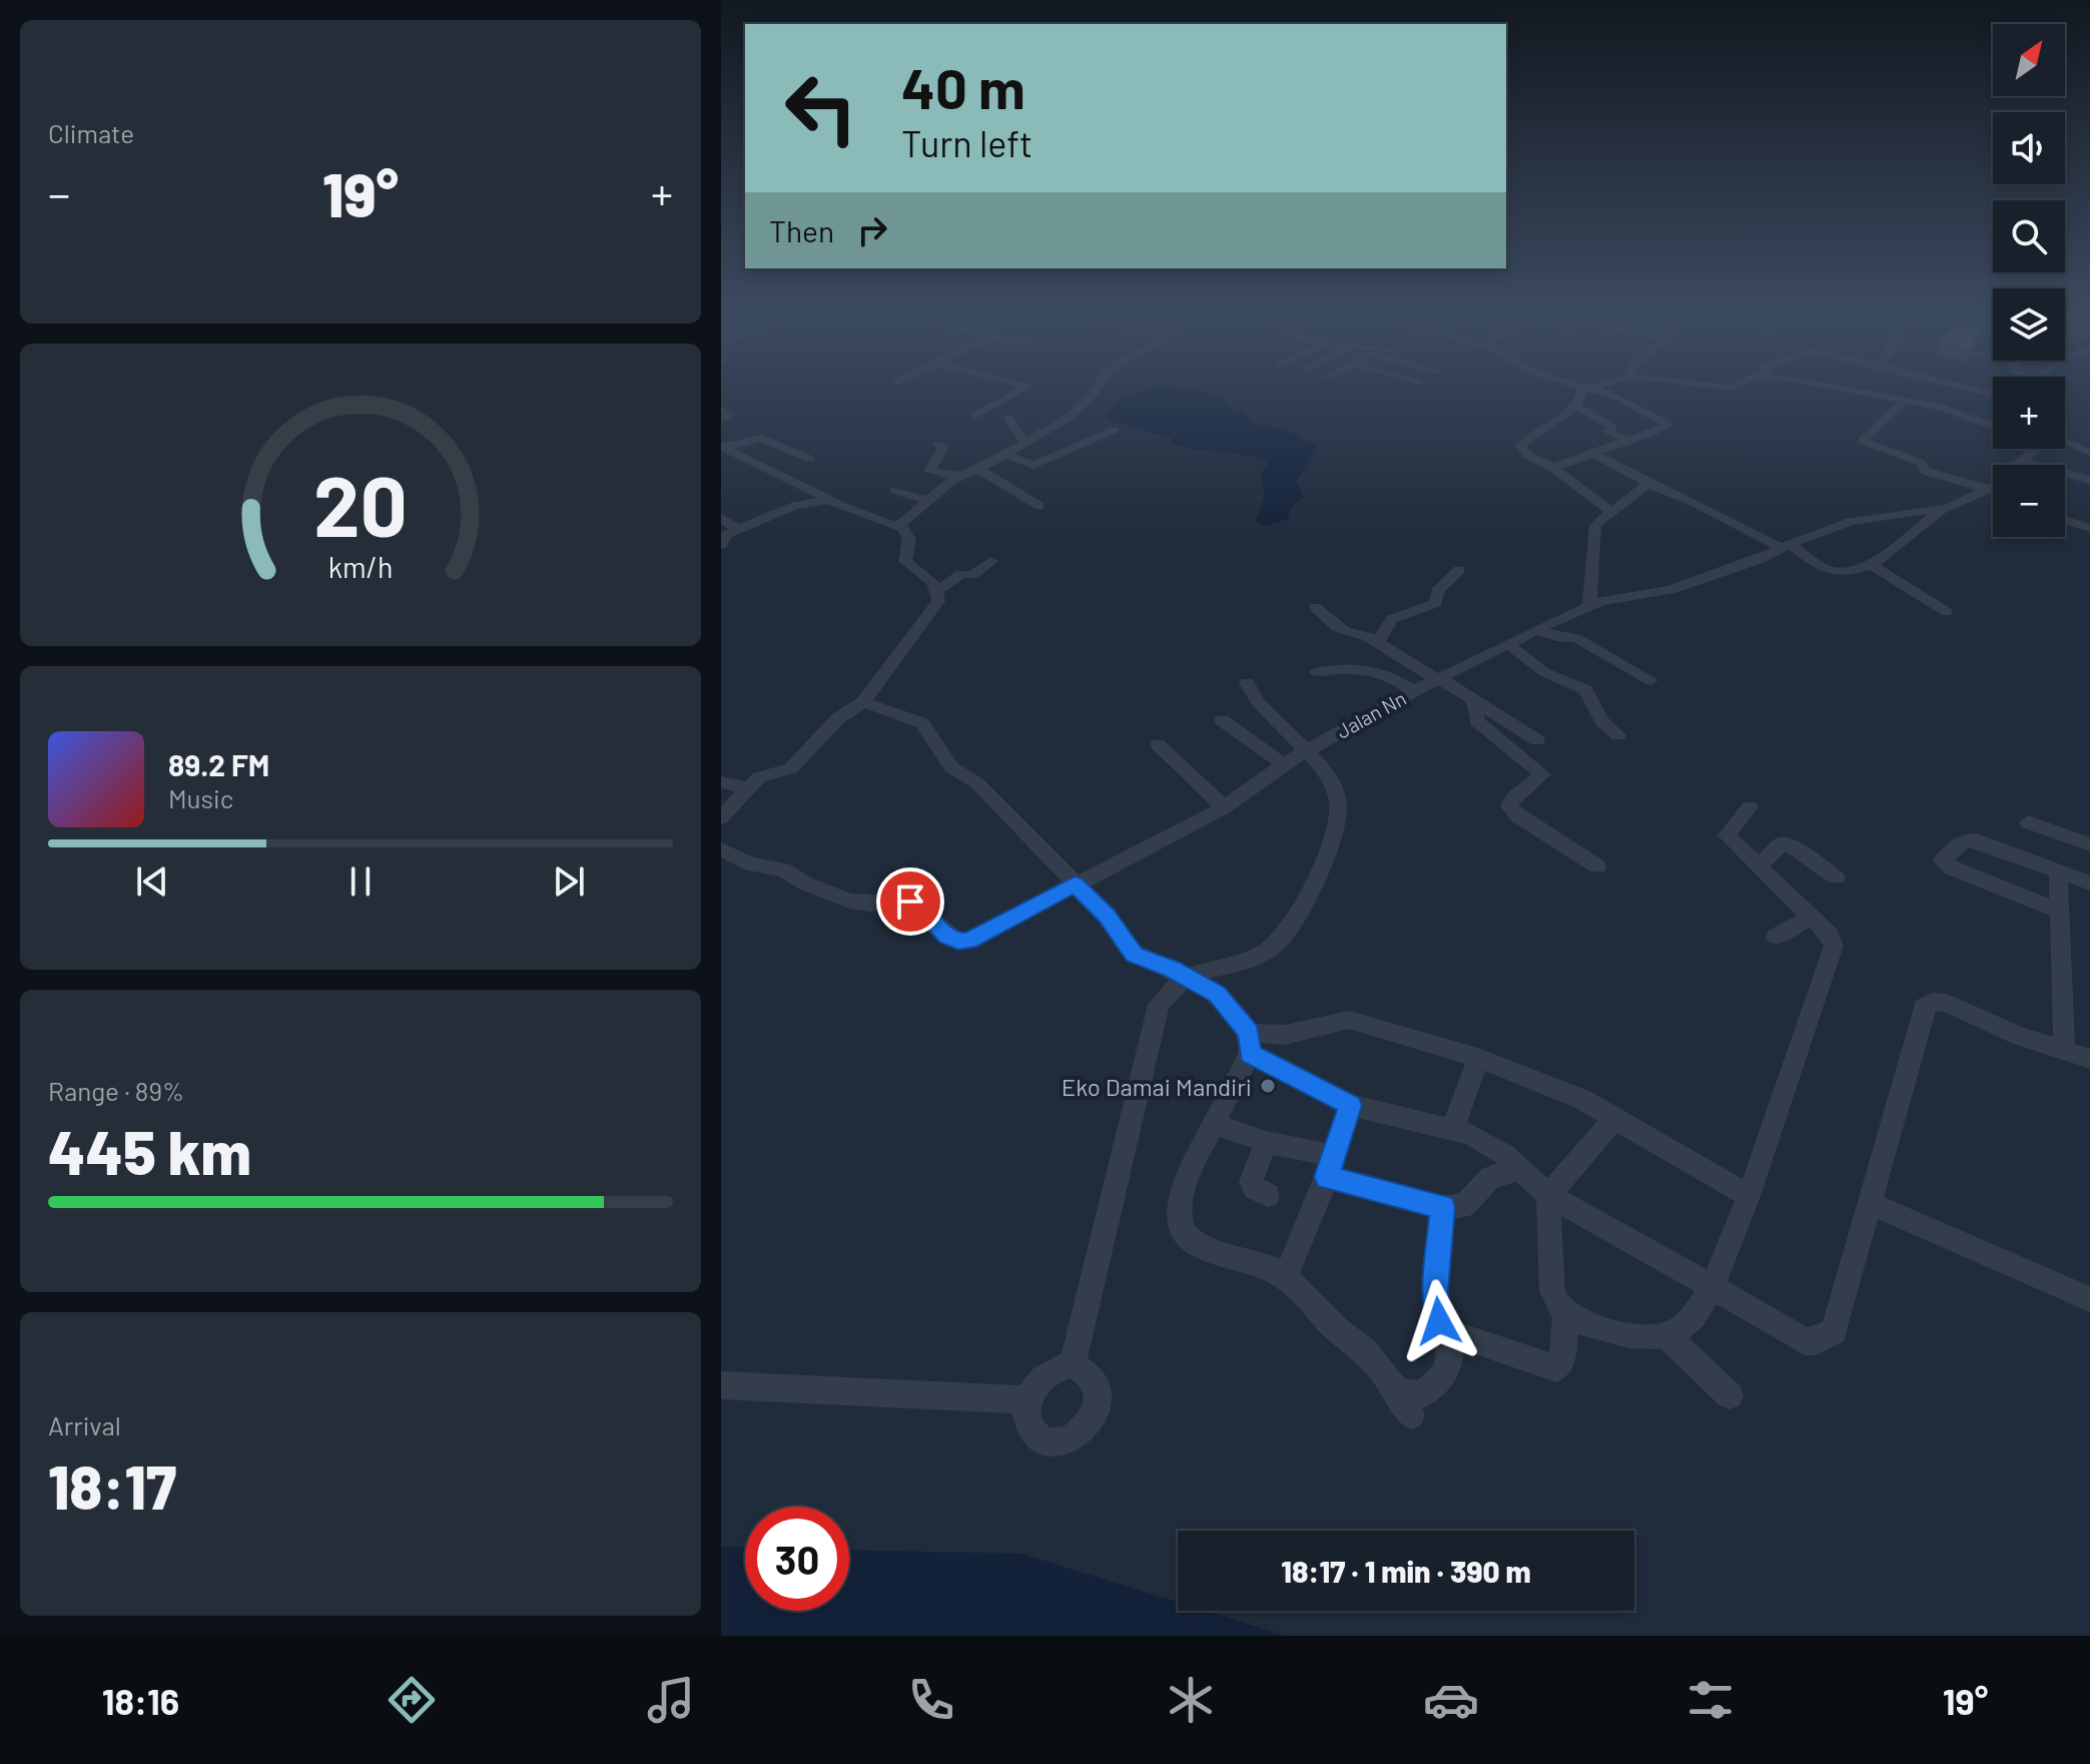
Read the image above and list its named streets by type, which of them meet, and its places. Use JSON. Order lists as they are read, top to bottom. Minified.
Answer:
{"streets":{"street":["Jalan Nn"]},"places":["Eko Damai Mandiri"],"north":"top right","page":{"tile":["Climate",["Range · 89%","445 km"],["Arrival","18:17"]],"map_buttons":["+","−"],"turn":["40 m","Turn left"],"heat":["−","19°","+"],"then":"Then","song":["89.2 FM","Music"],"limit":"30","trip":"18:17 · 1 min · 390 m","tabs":["18:16","19°"],"gauge":["20","km/h"]}}
